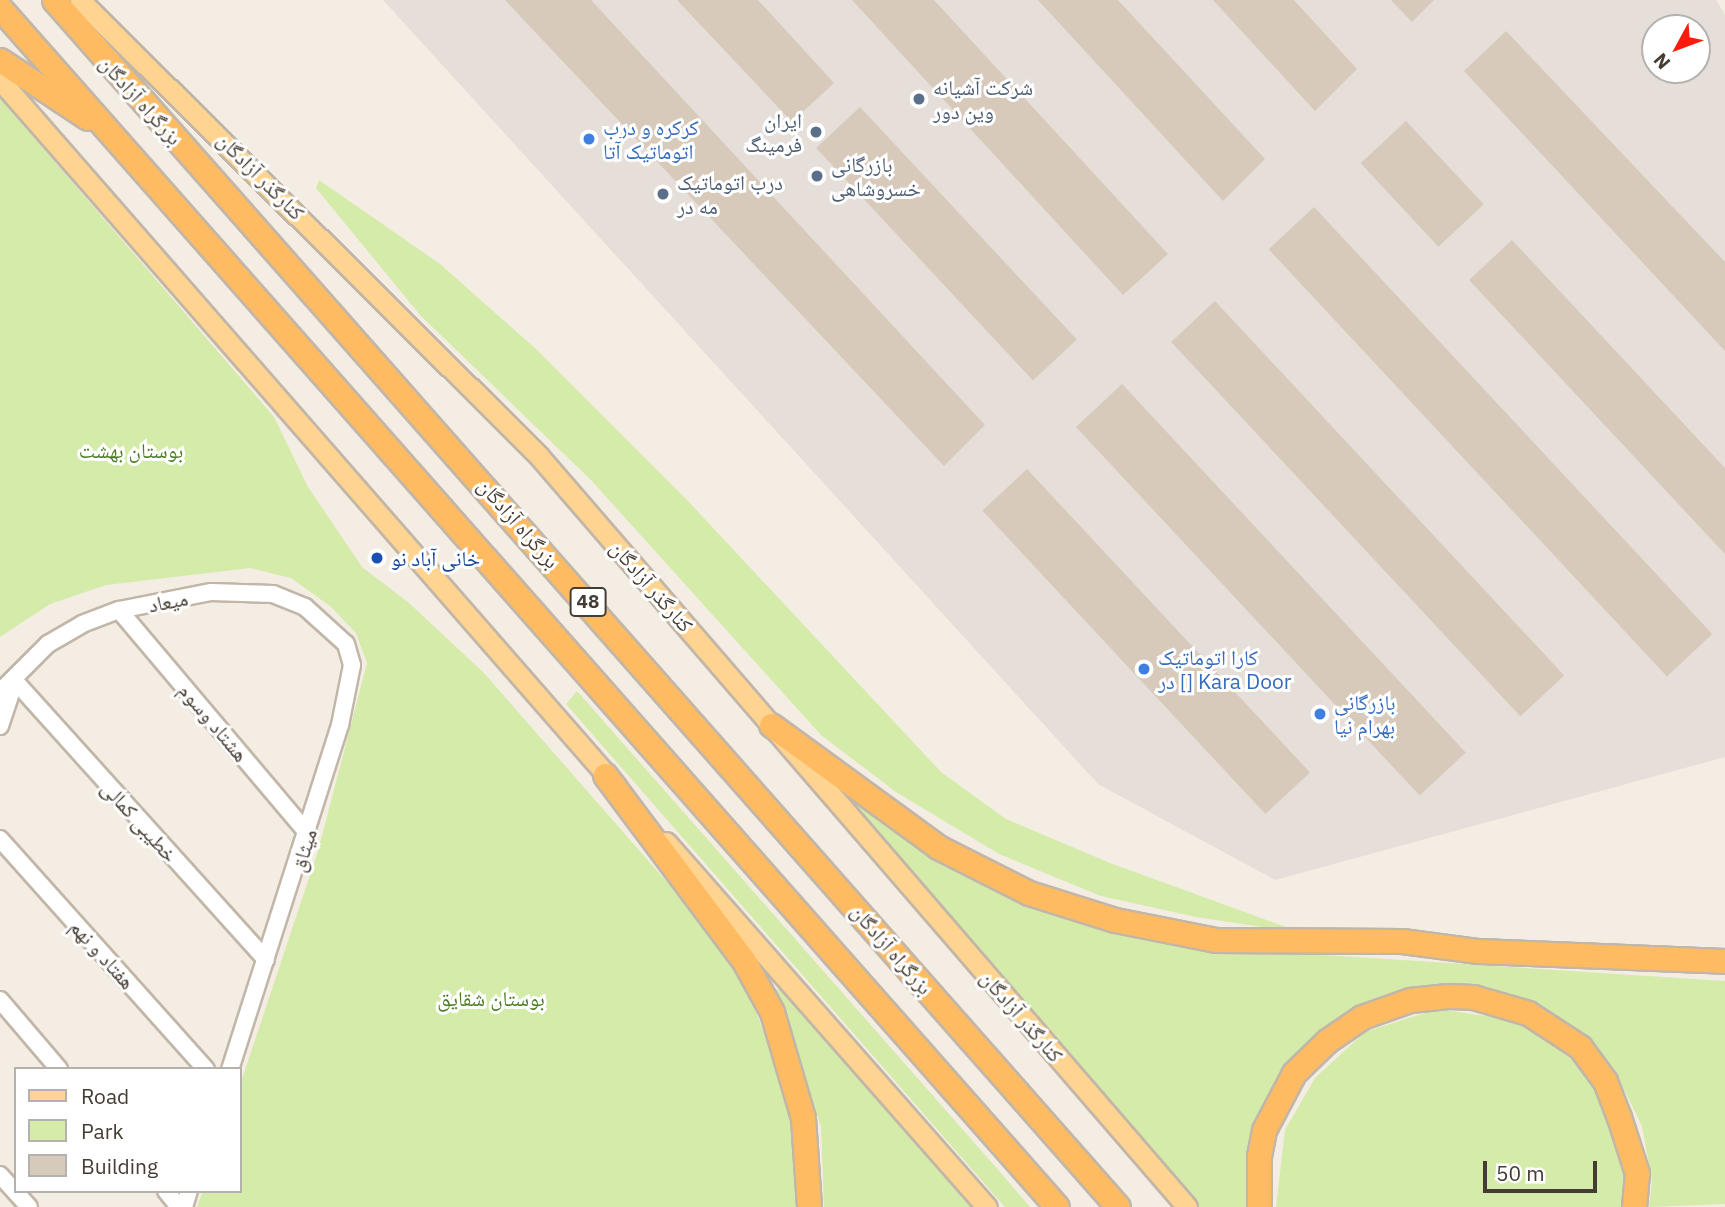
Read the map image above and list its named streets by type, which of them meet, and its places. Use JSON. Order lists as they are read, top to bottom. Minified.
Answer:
{"streets":{"highway":["بزرگراه آزادگان","48"],"main road":["کنارگذر آزادگان"],"street":["میعاد","هشتاد وسوم","خطیبی کمالی","میثاق","هفتاد و نهم"]},"crossings":[["میعاد","هشتاد وسوم"],["میعاد","خطیبی کمالی"],["میعاد","میثاق"],["هشتاد وسوم","میثاق"],["خطیبی کمالی","میثاق"]],"parks":["بوستان بهشت","بوستان شقایق"],"places":["شرکت آشیانه وین دور","ایران فرمینگ","کرکره و درب اتوماتیک آتا","بازرگانی خسروشاهی","درب اتوماتیک مه در","خانی آباد نو","کارا اتوماتیک در [] Kara Door","بازرگانی بهرام نیا"],"legend":["Road","Park","Building"],"scale_bar":"50 m","north":"bottom left"}
